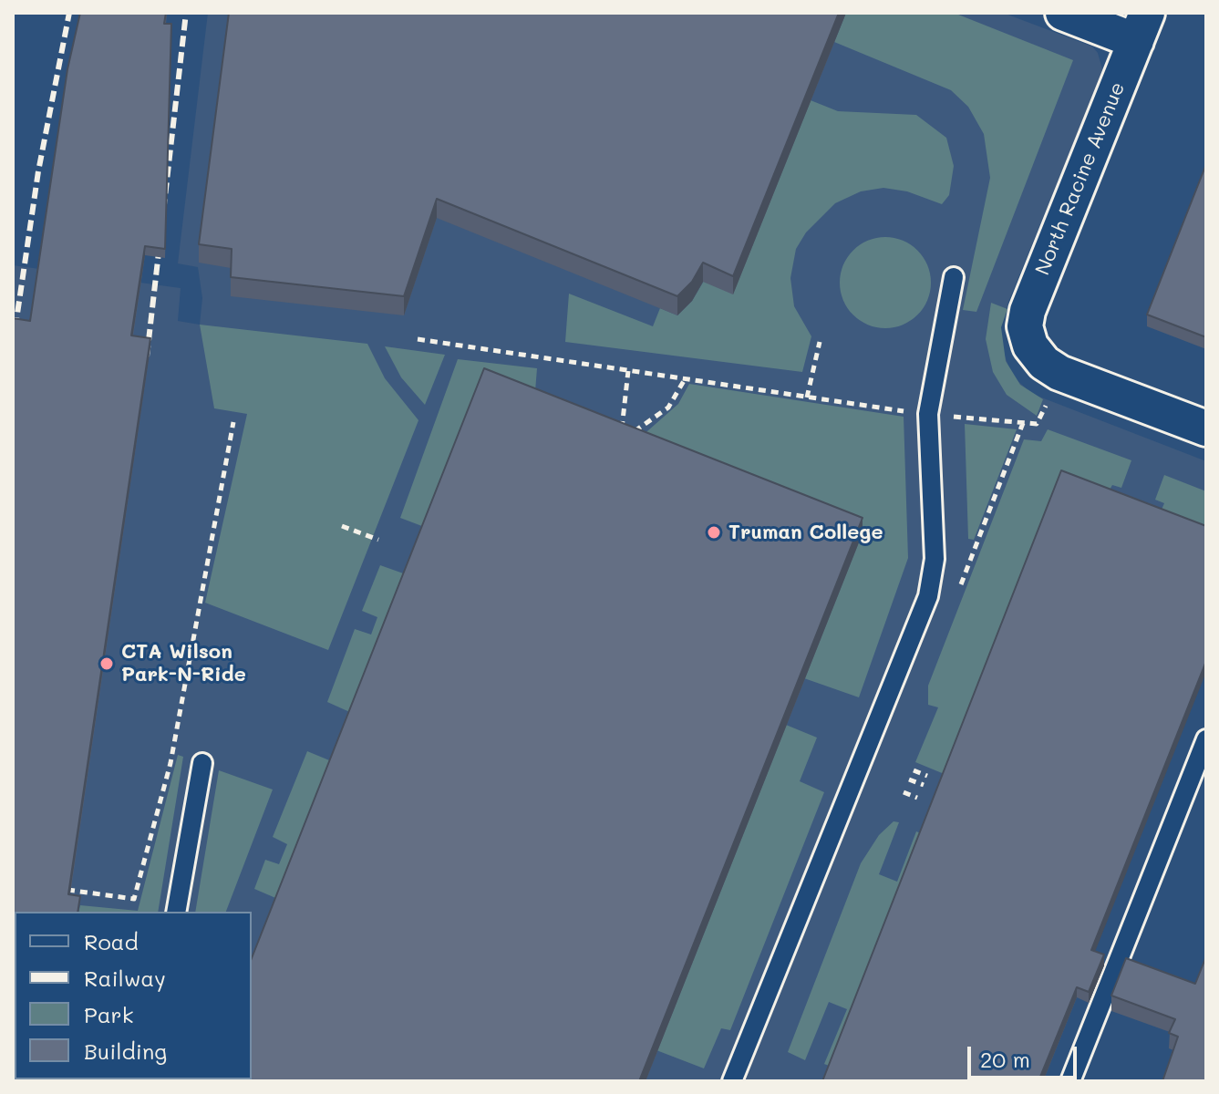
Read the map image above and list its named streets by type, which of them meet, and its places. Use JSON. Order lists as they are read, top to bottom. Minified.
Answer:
{"streets":{"street":["North Racine Avenue"]},"places":["Truman College","CTA Wilson Park-N-Ride"],"legend":["Road","Railway","Park","Building"],"scale_bar":"20 m"}
